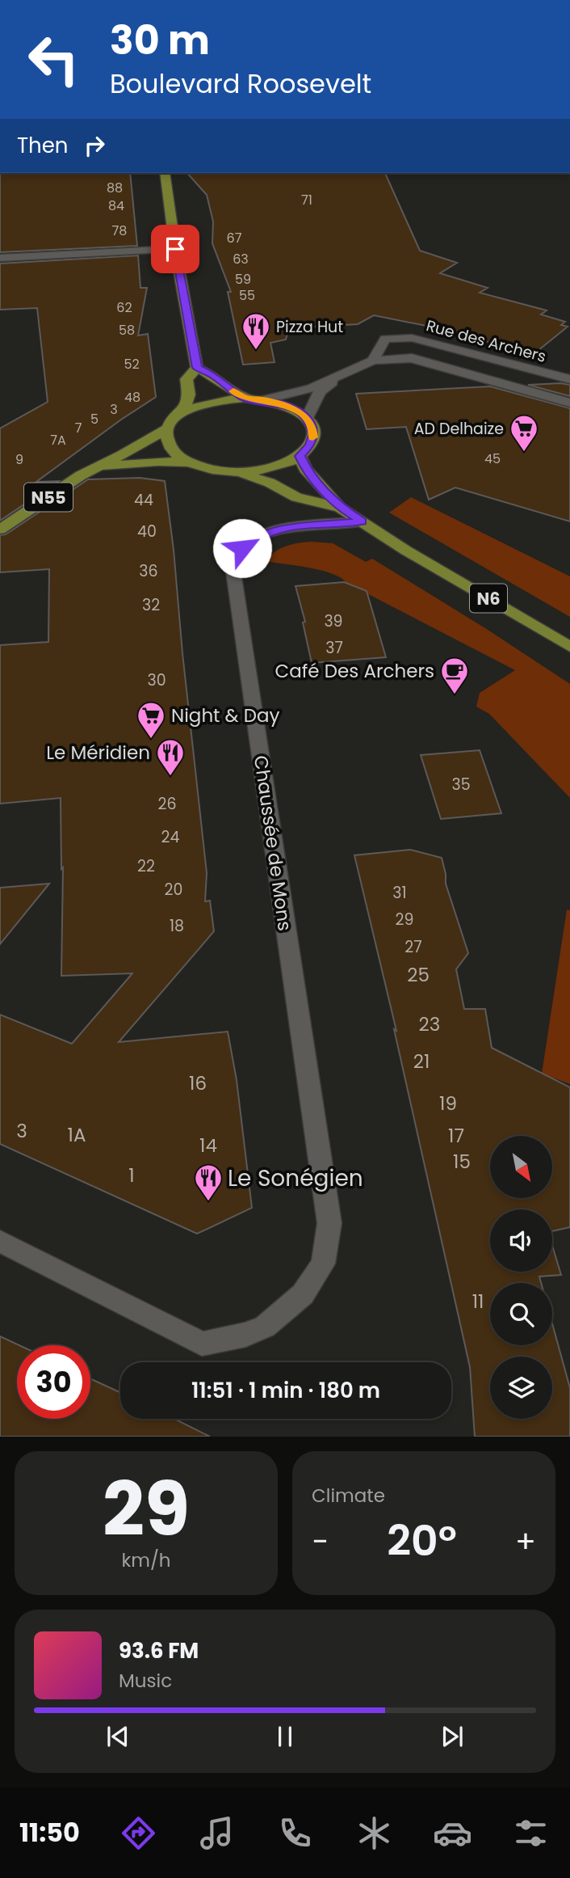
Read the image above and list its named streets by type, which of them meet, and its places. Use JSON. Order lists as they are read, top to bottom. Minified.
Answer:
{"streets":{"main road":["N55","N6"],"street":["Rue des Archers","Chaussée de Mons"]},"crossings":[["N6","Chaussée de Mons"]],"places":{"restaurant":["Pizza Hut","Le Méridien","Le Sonégien"],"supermarket":["AD Delhaize","Night & Day"],"cafe":["Café Des Archers"]},"house_numbers":["88","71","84","78","67","63","59","55","62","58","52","48","3","5","7","7A","45","9","44","40","36","32","39","37","30","35","26","24","22","20","31","29","18","27","25","23","21","16","19","3","1A","17","14","15","1","11"],"north":"bottom right","page":{"turn":["30 m","Boulevard Roosevelt"],"then":"Then","limit":"30","trip":"11:51 · 1 min · 180 m","tile":[["29","km/h"],"Climate"],"heat":["−","20°","+"],"song":["93.6 FM","Music"],"tabs":"11:50"}}
